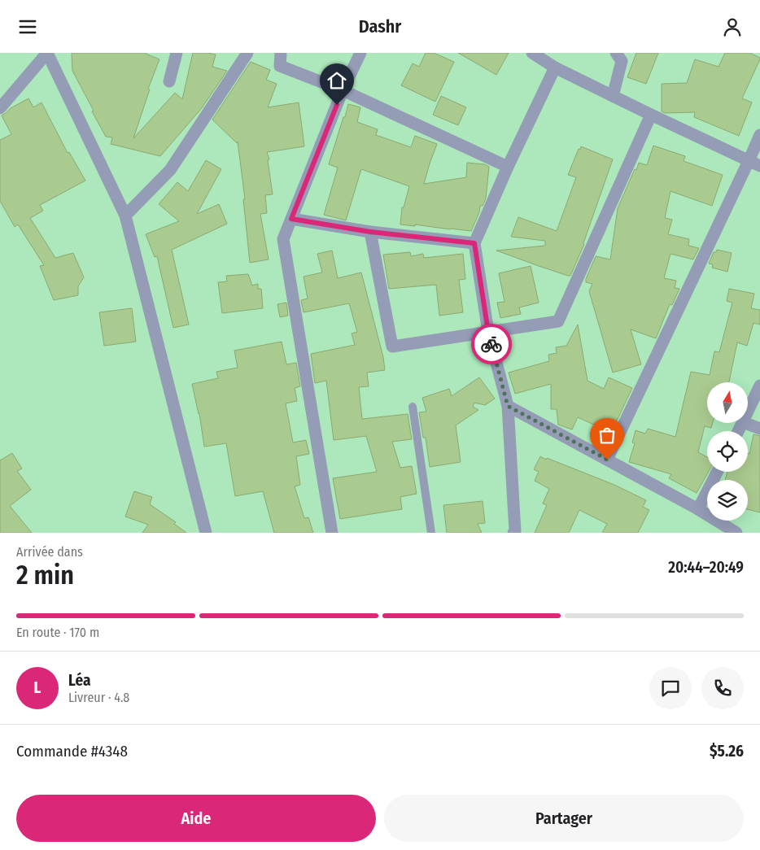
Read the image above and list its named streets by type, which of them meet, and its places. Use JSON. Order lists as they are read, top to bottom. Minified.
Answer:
{"north":"top","page":{"header":"Dashr","heading":["2 min","Arrivée dans","20:44–20:49"],"panel":["Léa","Livreur · 4.8","Commande #4348","$5.26"],"bar":"En route · 170 m","round":"L","buttons":["Aide","Partager"]}}
